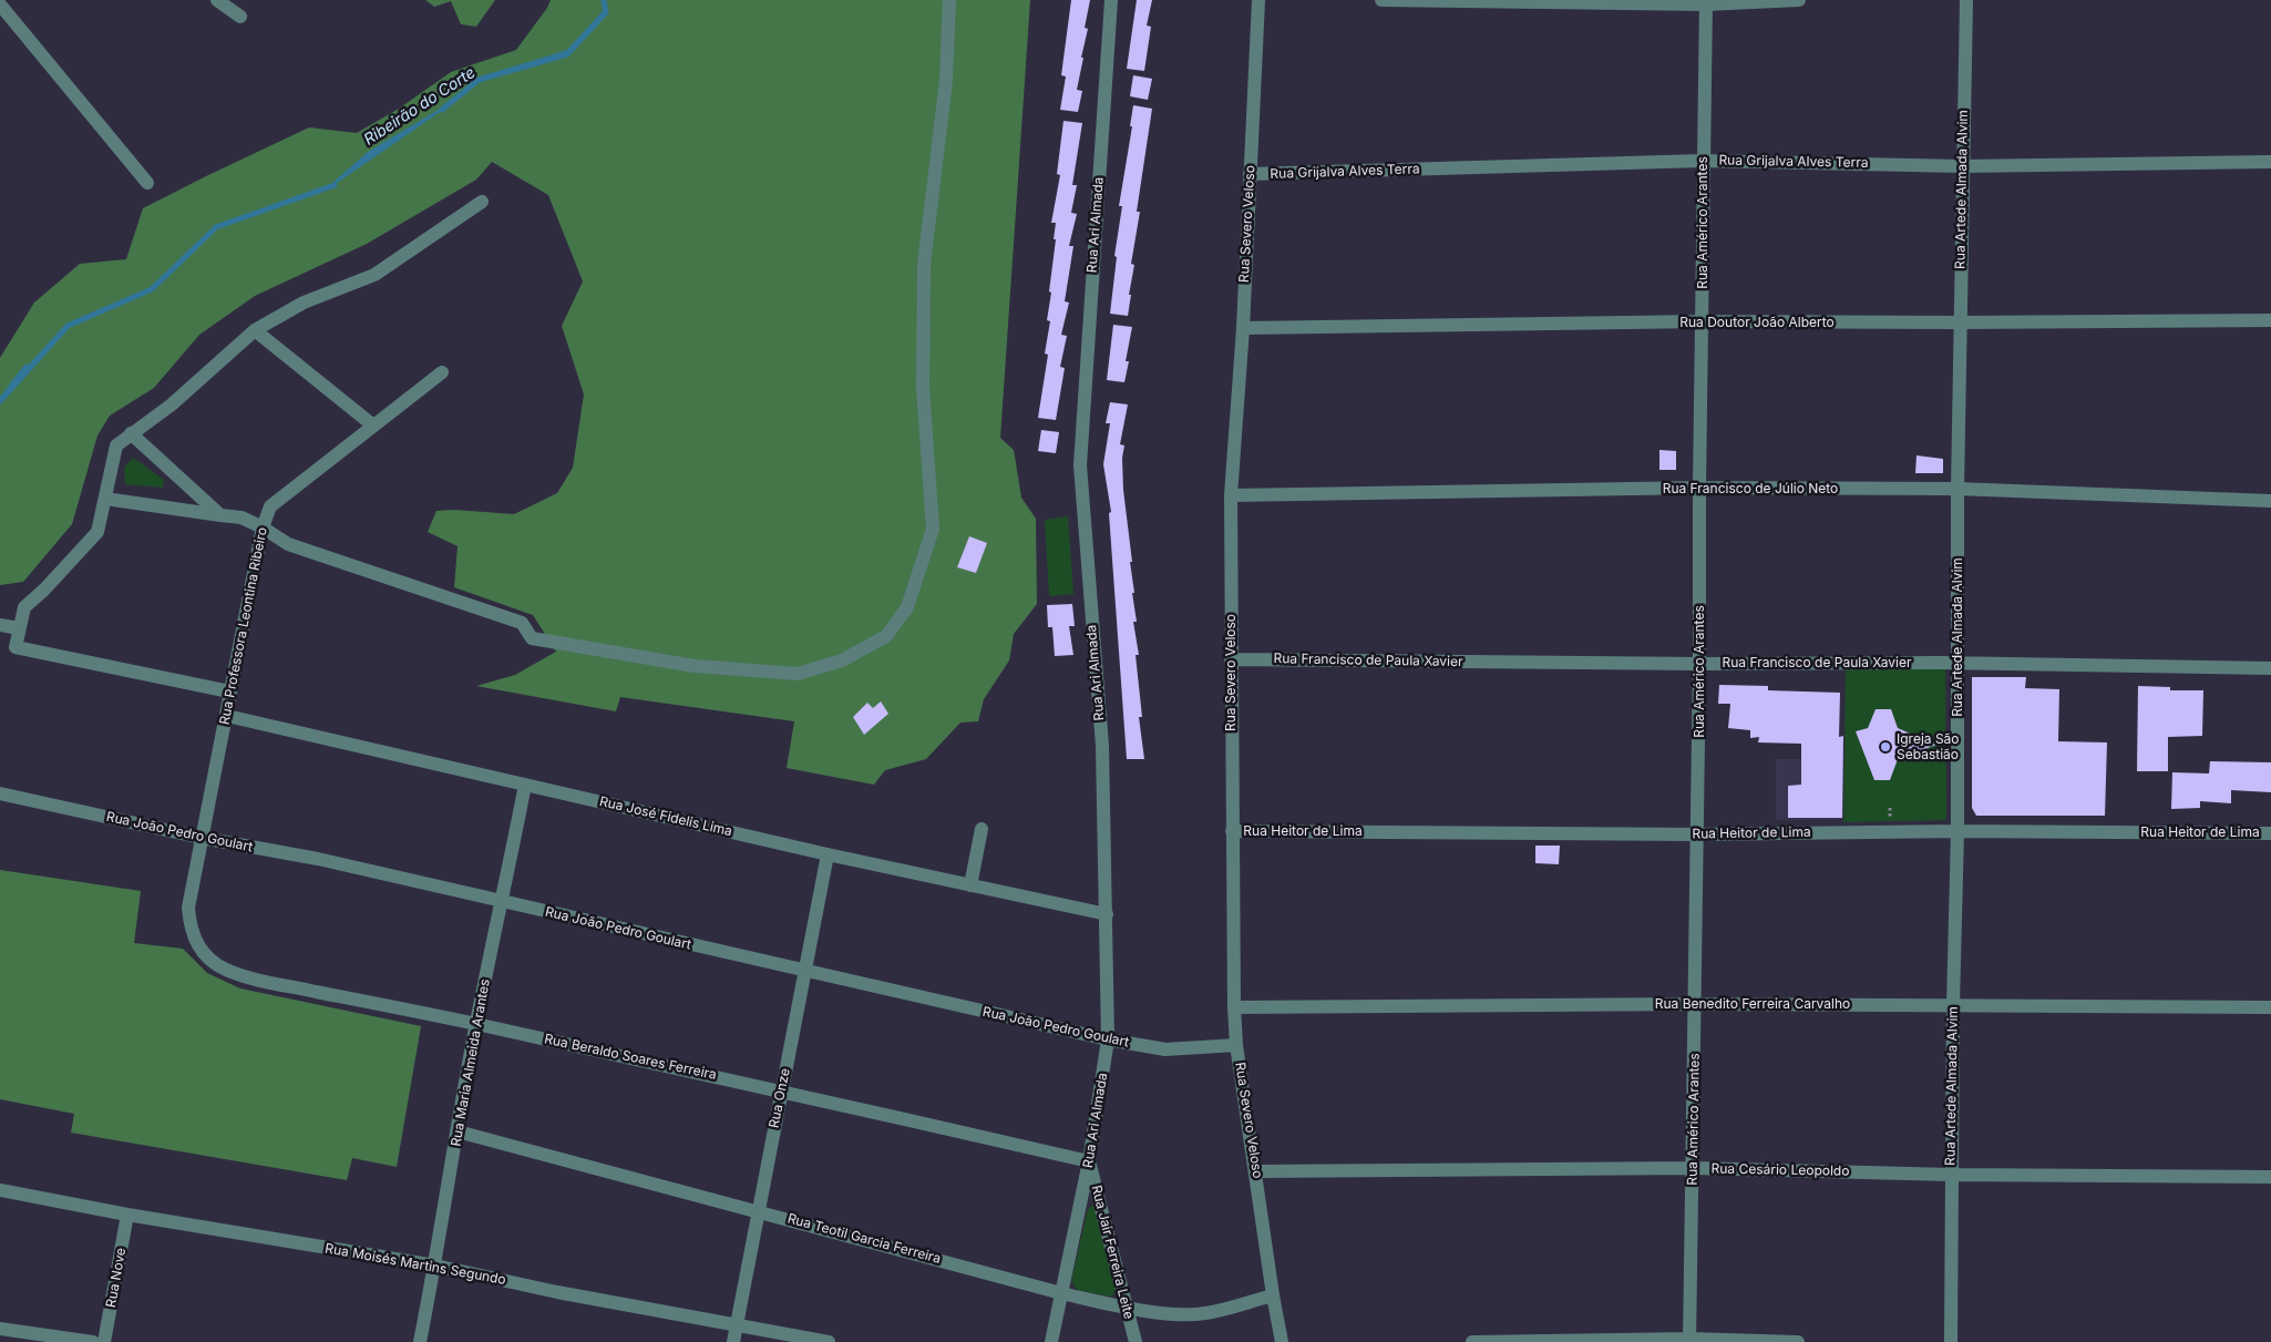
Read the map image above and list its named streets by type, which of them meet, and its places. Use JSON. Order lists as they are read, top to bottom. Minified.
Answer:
{"streets":{"street":["Rua Grijalva Alves Terra","Rua Artede Almada Alvim","Rua Américo Arantes","Rua Severo Veloso","Rua Ari Almada","Rua Doutor João Alberto","Rua Francisco de Júlio Neto","Rua Professora Leontina Ribeiro","Rua Francisco de Paula Xavier","Rua José Fidelis Lima","Rua Heitor de Lima","Rua João Pedro Goulart","Rua Benedito Ferreira Carvalho","Rua Beraldo Soares Ferreira","Rua Maria Almeida Arantes","Rua Onze","Rua Cesário Leopoldo","Rua Teotil Garcia Ferreira","Rua Jair Ferreira Leite","Rua Moisés Martins Segundo","Rua Nove"]},"crossings":[["Rua Grijalva Alves Terra","Rua Artede Almada Alvim"],["Rua Grijalva Alves Terra","Rua Américo Arantes"],["Rua Grijalva Alves Terra","Rua Severo Veloso"],["Rua Artede Almada Alvim","Rua Doutor João Alberto"],["Rua Artede Almada Alvim","Rua Francisco de Júlio Neto"],["Rua Artede Almada Alvim","Rua Francisco de Paula Xavier"],["Rua Artede Almada Alvim","Rua Heitor de Lima"],["Rua Artede Almada Alvim","Rua Benedito Ferreira Carvalho"],["Rua Artede Almada Alvim","Rua Cesário Leopoldo"],["Rua Américo Arantes","Rua Doutor João Alberto"],["Rua Américo Arantes","Rua Francisco de Júlio Neto"],["Rua Américo Arantes","Rua Francisco de Paula Xavier"],["Rua Américo Arantes","Rua Heitor de Lima"],["Rua Américo Arantes","Rua Benedito Ferreira Carvalho"],["Rua Américo Arantes","Rua Cesário Leopoldo"],["Rua Severo Veloso","Rua Doutor João Alberto"],["Rua Severo Veloso","Rua Francisco de Júlio Neto"],["Rua Severo Veloso","Rua Francisco de Paula Xavier"],["Rua Severo Veloso","Rua Heitor de Lima"],["Rua Severo Veloso","Rua João Pedro Goulart"],["Rua Severo Veloso","Rua Benedito Ferreira Carvalho"],["Rua Severo Veloso","Rua Cesário Leopoldo"],["Rua Severo Veloso","Rua Teotil Garcia Ferreira"],["Rua Ari Almada","Rua José Fidelis Lima"],["Rua Ari Almada","Rua João Pedro Goulart"],["Rua Ari Almada","Rua Beraldo Soares Ferreira"],["Rua Ari Almada","Rua Teotil Garcia Ferreira"],["Rua Ari Almada","Rua Jair Ferreira Leite"],["Rua Professora Leontina Ribeiro","Rua José Fidelis Lima"],["Rua Professora Leontina Ribeiro","Rua João Pedro Goulart"],["Rua Professora Leontina Ribeiro","Rua Beraldo Soares Ferreira"],["Rua José Fidelis Lima","Rua Maria Almeida Arantes"],["Rua José Fidelis Lima","Rua Onze"],["Rua João Pedro Goulart","Rua Maria Almeida Arantes"],["Rua João Pedro Goulart","Rua Onze"],["Rua Beraldo Soares Ferreira","Rua Maria Almeida Arantes"],["Rua Beraldo Soares Ferreira","Rua Onze"],["Rua Beraldo Soares Ferreira","Rua Jair Ferreira Leite"],["Rua Maria Almeida Arantes","Rua Teotil Garcia Ferreira"],["Rua Maria Almeida Arantes","Rua Moisés Martins Segundo"],["Rua Onze","Rua Teotil Garcia Ferreira"],["Rua Onze","Rua Moisés Martins Segundo"],["Rua Teotil Garcia Ferreira","Rua Jair Ferreira Leite"],["Rua Moisés Martins Segundo","Rua Nove"]],"water":["Ribeirão do Corte"],"places":["Igreja São Sebastião"]}
